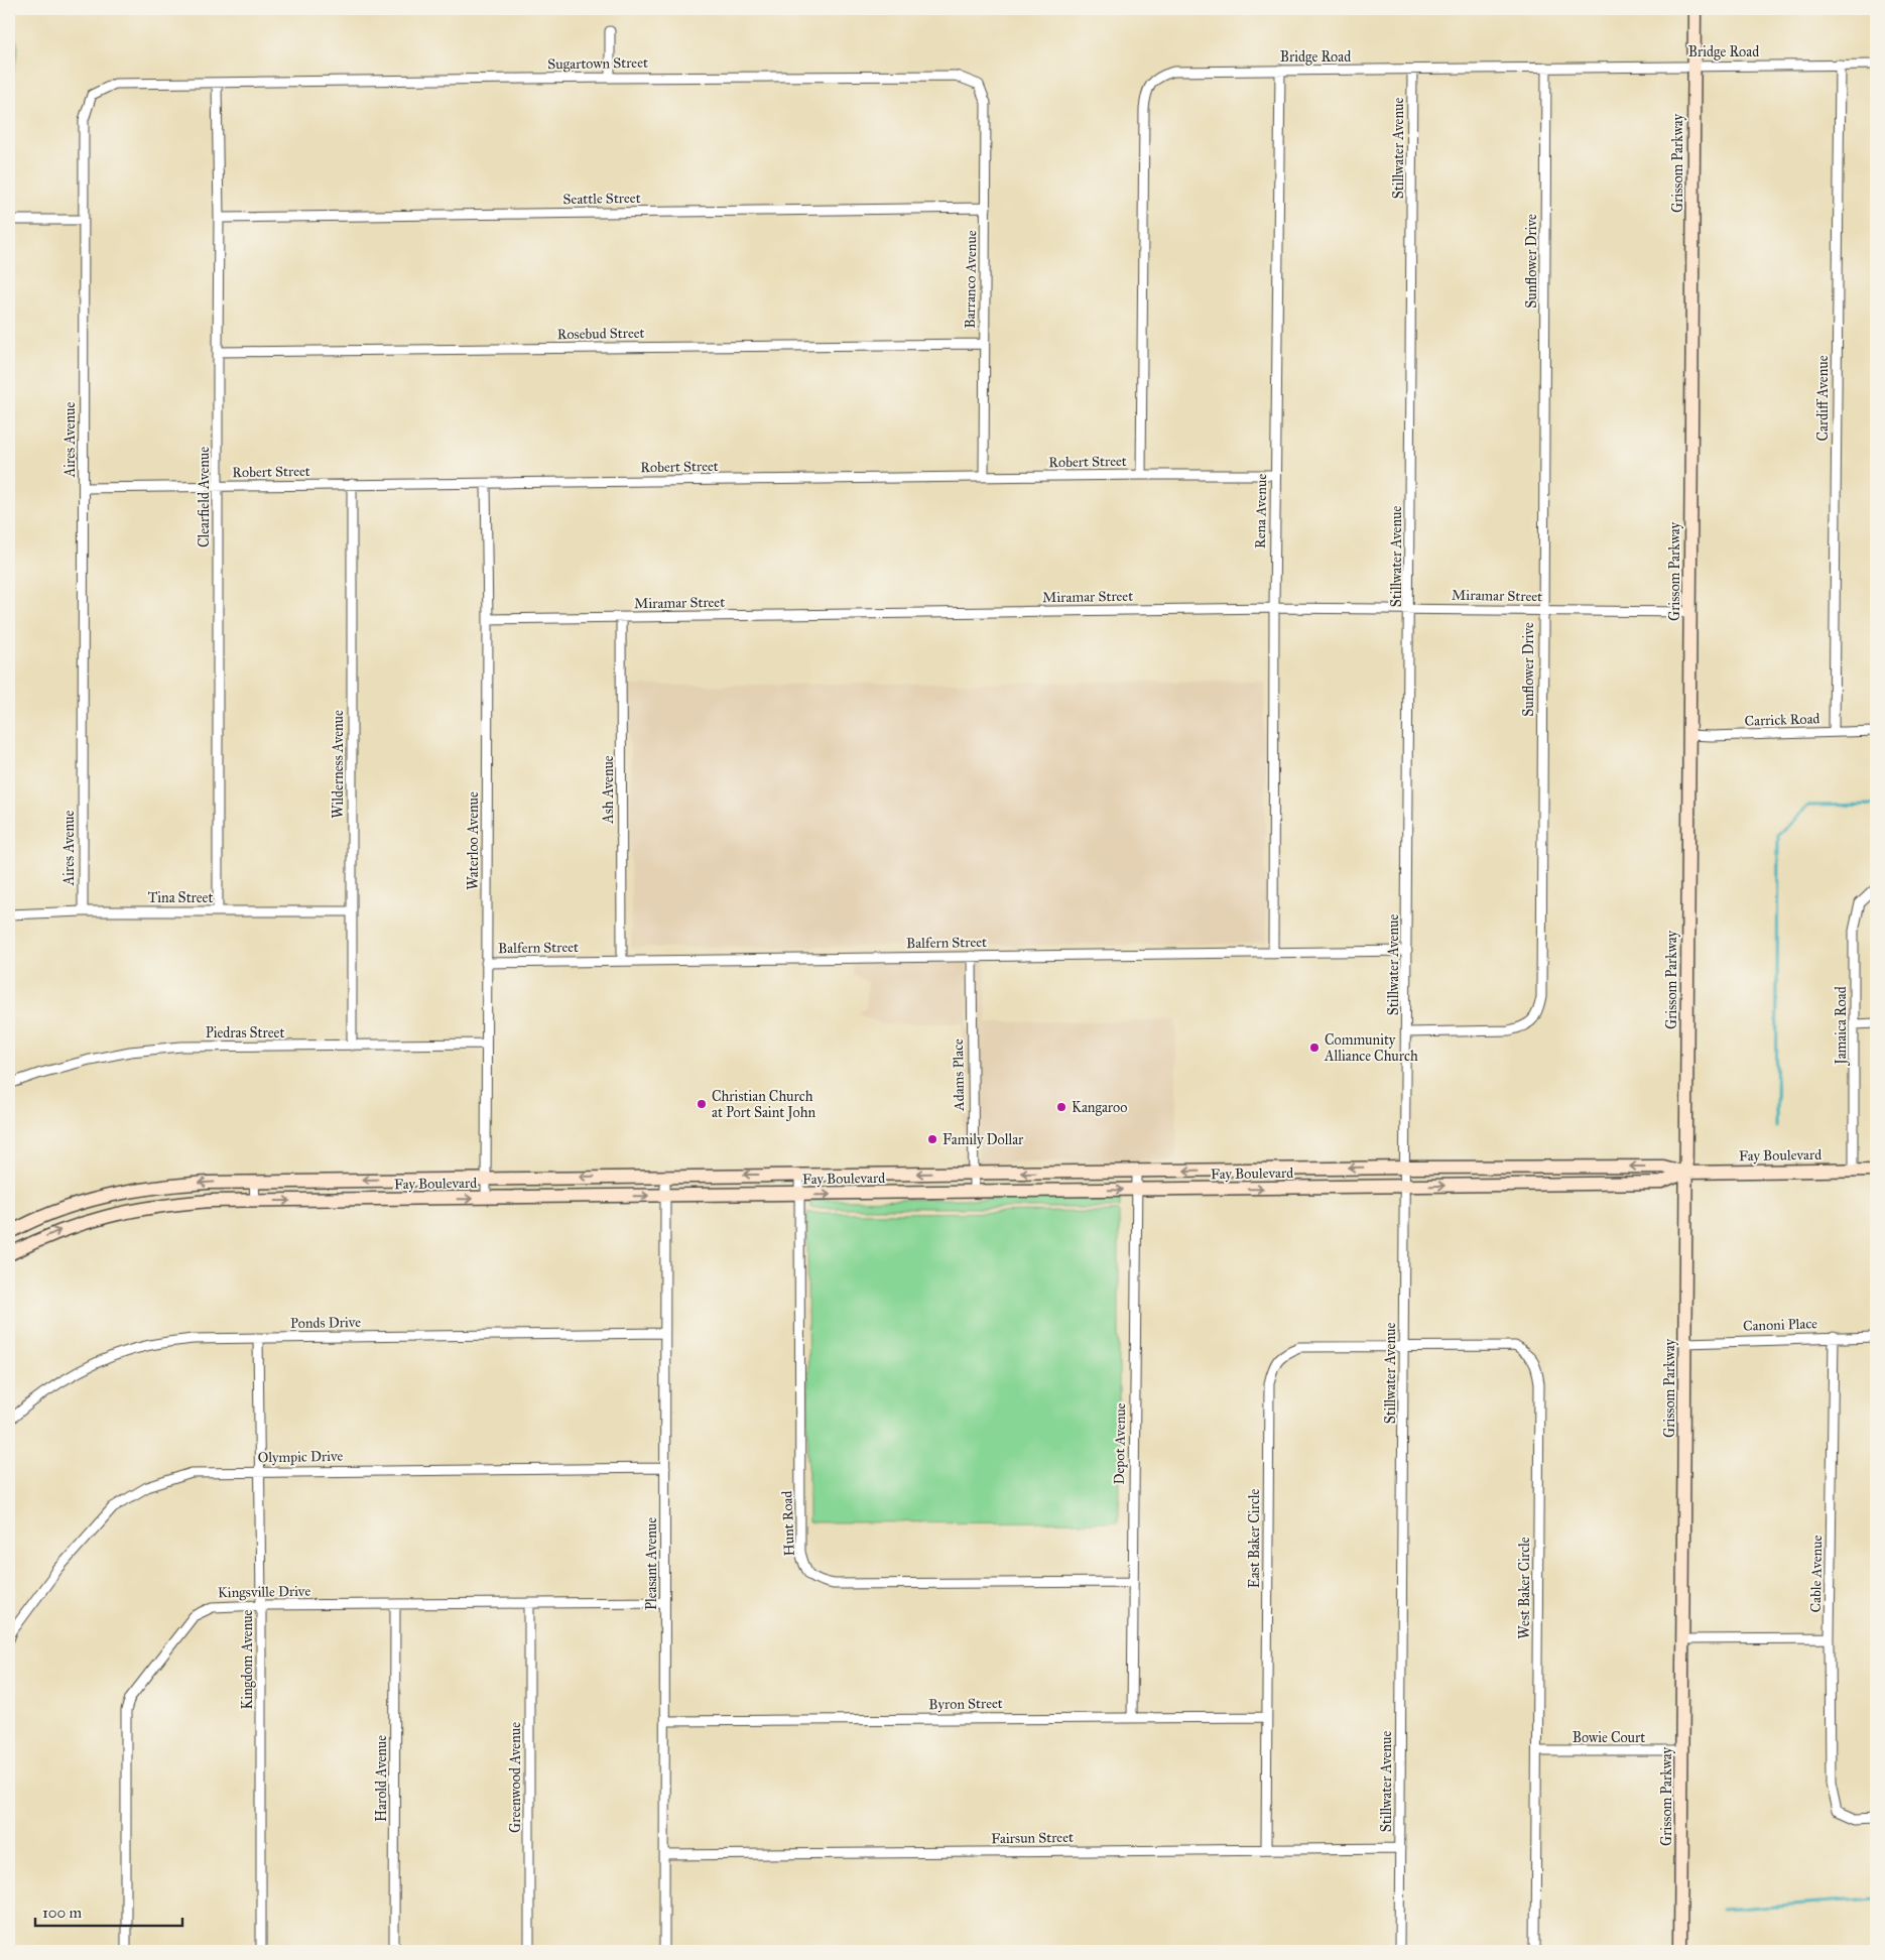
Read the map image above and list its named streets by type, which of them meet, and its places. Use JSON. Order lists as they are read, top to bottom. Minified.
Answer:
{"streets":{"main road":["Grissom Parkway","Fay Boulevard"],"street":["Bridge Road","Sugartown Street","Stillwater Avenue","Seattle Street","Sunflower Drive","Barranco Avenue","Rosebud Street","Cardiff Avenue","Aires Avenue","Robert Street","Clearfield Avenue","Rena Avenue","Miramar Street","Carrick Road","Wilderness Avenue","Ash Avenue","Waterloo Avenue","Tina Street","Balfern Street","Jamaica Road","Piedras Street","Adams Place","Ponds Drive","Canoni Place","Depot Avenue","Olympic Drive","Hunt Road","East Baker Circle","Pleasant Avenue","Cable Avenue","West Baker Circle","Kingsville Drive","Kingdom Avenue","Byron Street","Bowie Court","Greenwood Avenue","Harold Avenue","Fairsun Street"]},"crossings":[["Bridge Road","Stillwater Avenue"],["Bridge Road","Grissom Parkway"],["Bridge Road","Sunflower Drive"],["Bridge Road","Cardiff Avenue"],["Bridge Road","Robert Street"],["Bridge Road","Rena Avenue"],["Sugartown Street","Barranco Avenue"],["Sugartown Street","Aires Avenue"],["Sugartown Street","Clearfield Avenue"],["Stillwater Avenue","Sunflower Drive"],["Stillwater Avenue","Miramar Street"],["Stillwater Avenue","Balfern Street"],["Stillwater Avenue","Fay Boulevard"],["Stillwater Avenue","East Baker Circle"],["Stillwater Avenue","West Baker Circle"],["Stillwater Avenue","Fairsun Street"],["Grissom Parkway","Miramar Street"],["Grissom Parkway","Carrick Road"],["Grissom Parkway","Fay Boulevard"],["Grissom Parkway","Canoni Place"],["Grissom Parkway","Bowie Court"],["Seattle Street","Barranco Avenue"],["Seattle Street","Clearfield Avenue"],["Sunflower Drive","Miramar Street"],["Barranco Avenue","Rosebud Street"],["Barranco Avenue","Robert Street"],["Rosebud Street","Clearfield Avenue"],["Cardiff Avenue","Carrick Road"],["Aires Avenue","Robert Street"],["Aires Avenue","Clearfield Avenue"],["Aires Avenue","Tina Street"],["Robert Street","Clearfield Avenue"],["Robert Street","Rena Avenue"],["Robert Street","Wilderness Avenue"],["Robert Street","Waterloo Avenue"],["Clearfield Avenue","Tina Street"],["Rena Avenue","Miramar Street"],["Rena Avenue","Balfern Street"],["Miramar Street","Ash Avenue"],["Miramar Street","Waterloo Avenue"],["Wilderness Avenue","Tina Street"],["Wilderness Avenue","Piedras Street"],["Ash Avenue","Balfern Street"],["Waterloo Avenue","Balfern Street"],["Waterloo Avenue","Piedras Street"],["Waterloo Avenue","Fay Boulevard"],["Balfern Street","Adams Place"],["Jamaica Road","Fay Boulevard"],["Adams Place","Fay Boulevard"],["Fay Boulevard","Depot Avenue"],["Fay Boulevard","Hunt Road"],["Fay Boulevard","Pleasant Avenue"],["Ponds Drive","Pleasant Avenue"],["Ponds Drive","Kingdom Avenue"],["Canoni Place","Cable Avenue"],["Depot Avenue","Hunt Road"],["Depot Avenue","Byron Street"],["Olympic Drive","Pleasant Avenue"],["Olympic Drive","Kingdom Avenue"],["East Baker Circle","West Baker Circle"],["East Baker Circle","Byron Street"],["East Baker Circle","Fairsun Street"],["Pleasant Avenue","Kingsville Drive"],["Pleasant Avenue","Byron Street"],["Pleasant Avenue","Fairsun Street"],["West Baker Circle","Bowie Court"],["Kingsville Drive","Kingdom Avenue"],["Kingsville Drive","Greenwood Avenue"],["Kingsville Drive","Harold Avenue"]],"places":["Community Alliance Church","Christian Church at Port Saint John","Kangaroo","Family Dollar"],"scale_bar":"100 m"}
